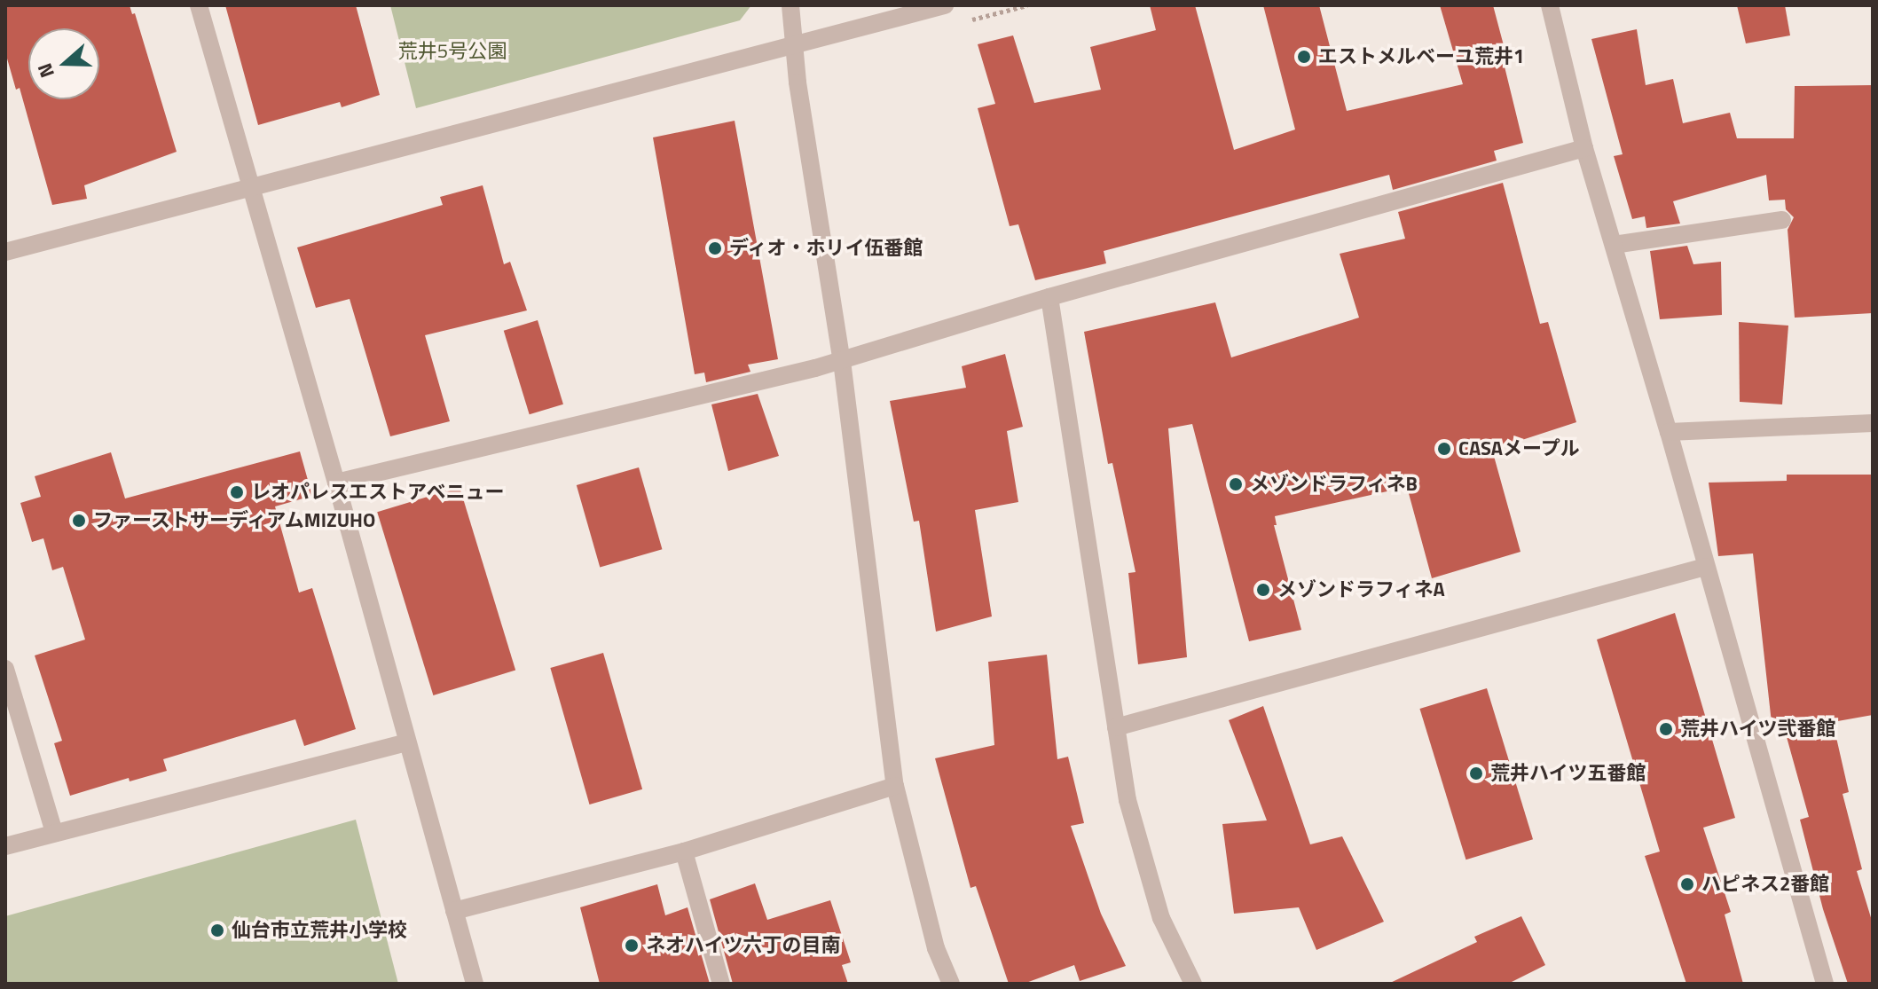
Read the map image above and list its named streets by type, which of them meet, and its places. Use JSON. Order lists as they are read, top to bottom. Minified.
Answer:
{"parks":["荒井5号公園"],"places":["エストメルベーユ荒井1","ディオ・ホリイ伍番館","CASAメープル","メゾンドラフィネB","レオパレスエストアベニュー","ファーストサーディアムMIZUHO","メゾンドラフィネA","荒井ハイツ弐番館","荒井ハイツ五番館","ハピネス2番館","仙台市立荒井小学校","ネオハイツ六丁の目南"],"north":"left"}
